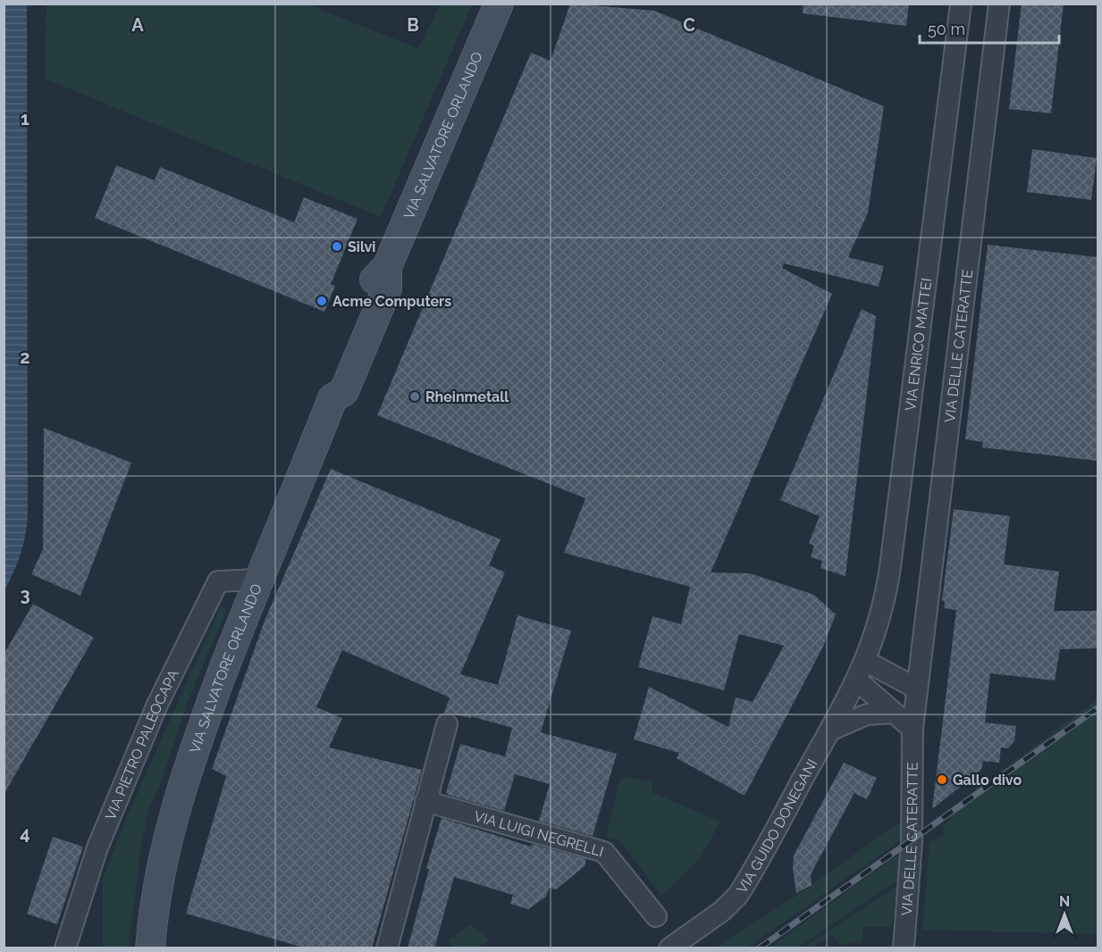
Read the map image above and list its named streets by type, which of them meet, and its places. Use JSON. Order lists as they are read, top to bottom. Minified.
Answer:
{"streets":{"main road":["VIA SALVATORE ORLANDO"],"street":["VIA ENRICO MATTEI","VIA DELLE CATERATTE","VIA PIETRO PALEOCAPA","VIA GUIDO DONEGANI","VIA LUIGI NEGRELLI"]},"crossings":[["VIA SALVATORE ORLANDO","VIA PIETRO PALEOCAPA"],["VIA ENRICO MATTEI","VIA GUIDO DONEGANI"]],"places":["Silvi","Acme Computers","Rheinmetall","Gallo divo"],"scale_bar":"50 m","north":"top","grid":{"columns":["A","B","C"],"rows":["1","2","3","4"]}}
